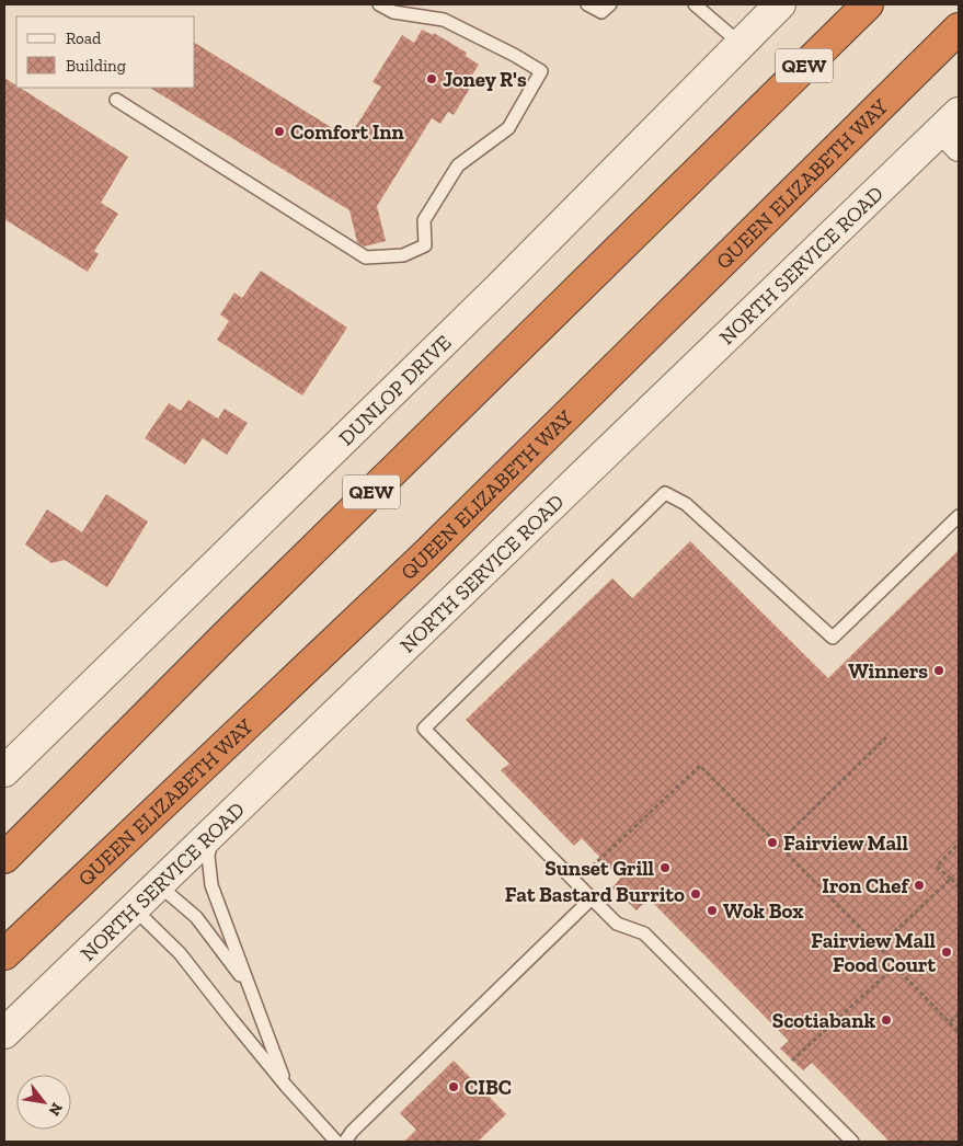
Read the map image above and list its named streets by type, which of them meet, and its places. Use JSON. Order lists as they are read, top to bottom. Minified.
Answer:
{"streets":{"highway":["QEW","QUEEN ELIZABETH WAY"],"street":["NORTH SERVICE ROAD","DUNLOP DRIVE"]},"places":["Joney R's","Comfort Inn","Winners","Fairview Mall","Sunset Grill","Iron Chef","Fat Bastard Burrito","Wok Box","Fairview Mall Food Court","Scotiabank","CIBC"],"legend":["Road","Building"],"north":"bottom right"}
